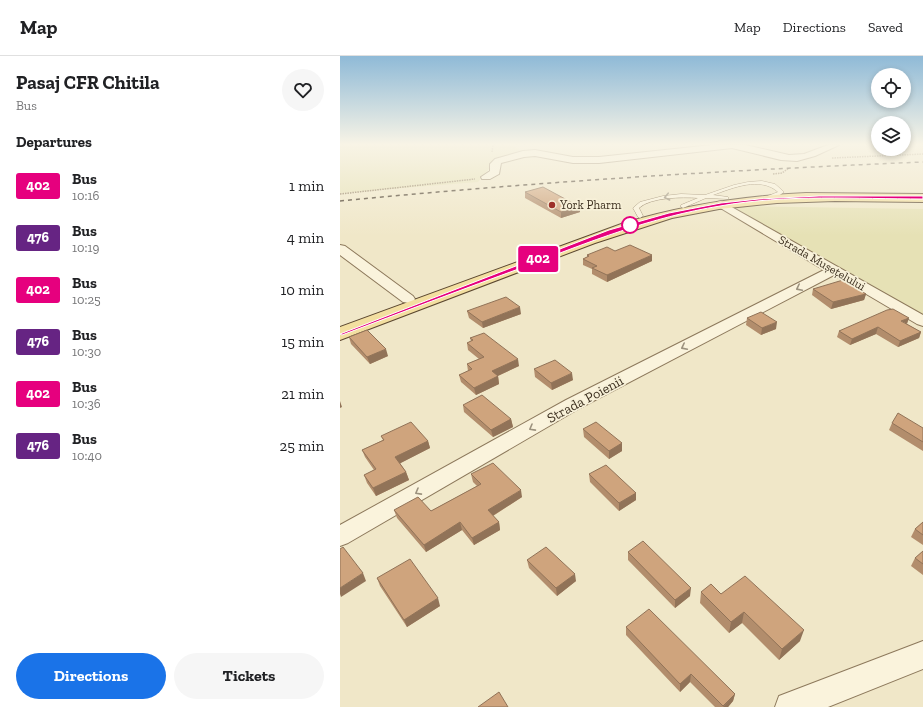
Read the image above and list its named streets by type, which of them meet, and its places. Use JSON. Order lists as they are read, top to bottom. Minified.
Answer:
{"streets":{"street":["Strada Mușețelului","Strada Poienii"]},"crossings":[["Strada Mușețelului","Strada Poienii"]],"one_way":["Strada Poienii"],"places":["York Pharm"],"lines":["bus line 402"],"page":{"header":"Map","nav":["Map","Directions","Saved"],"heading":[["Pasaj CFR Chitila","Bus"],"Departures"],"on_map":"402","list":[{"mark":"402","name":"Bus","note":"10:16","value":"1 min"},{"mark":"476","name":"Bus","note":"10:19","value":"4 min"},{"mark":"402","name":"Bus","note":"10:25","value":"10 min"},{"mark":"476","name":"Bus","note":"10:30","value":"15 min"},{"mark":"402","name":"Bus","note":"10:36","value":"21 min"},{"mark":"476","name":"Bus","note":"10:40","value":"25 min"}],"buttons":["Directions","Tickets"]}}
